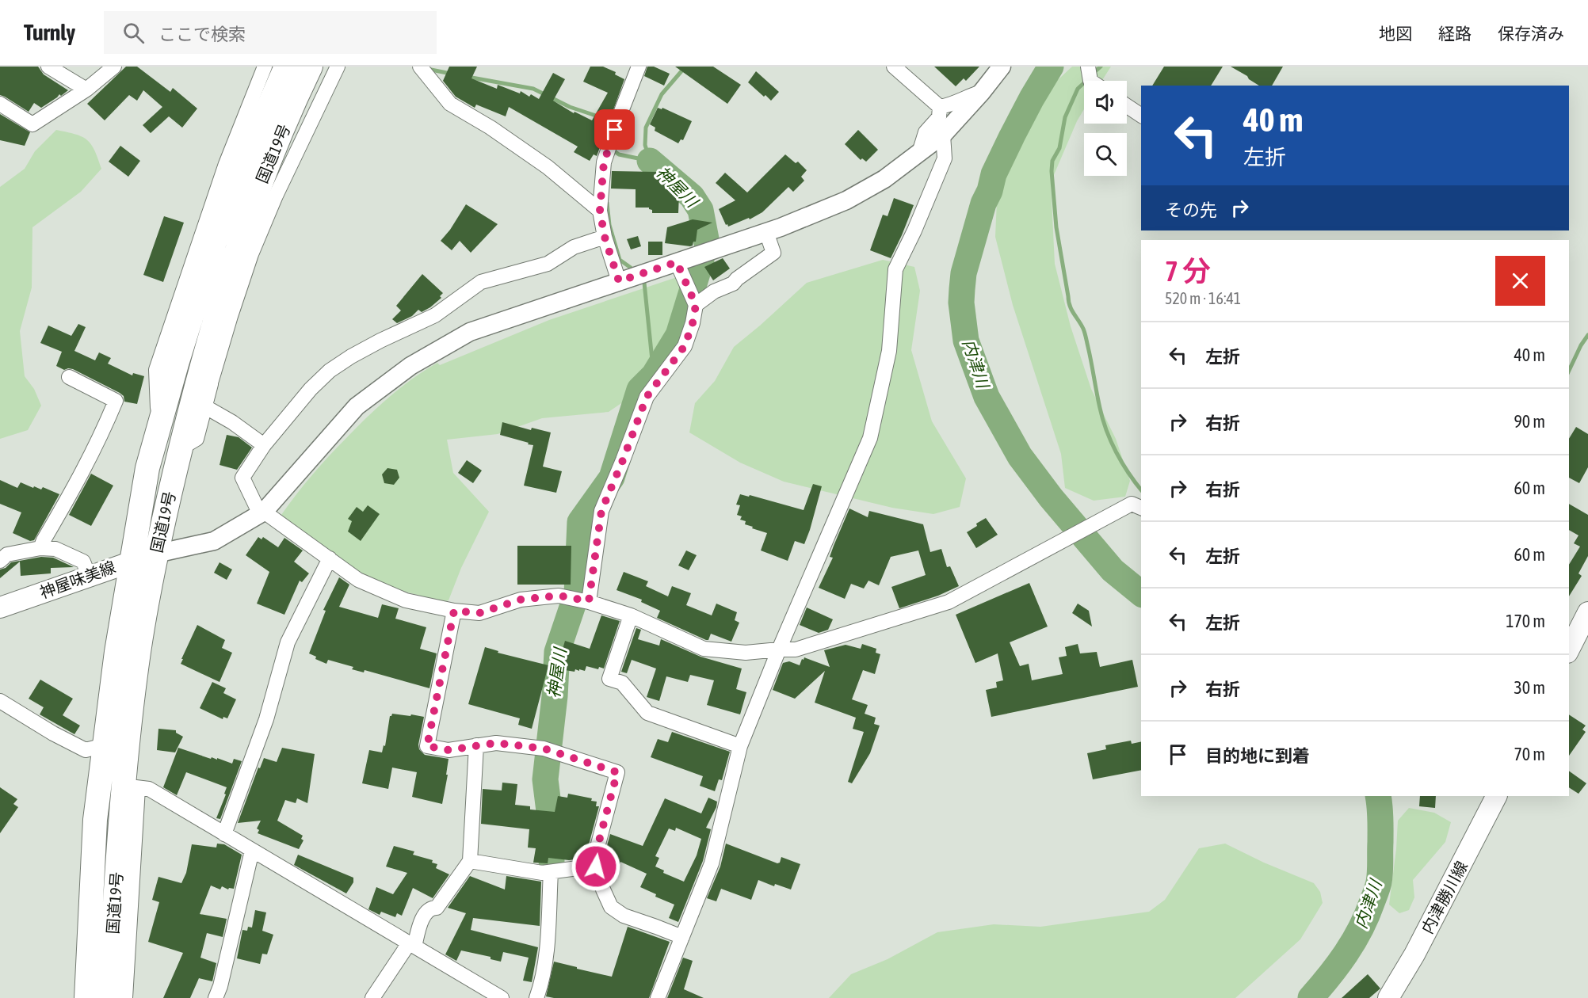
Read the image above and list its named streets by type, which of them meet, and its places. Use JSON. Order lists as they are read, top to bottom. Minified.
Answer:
{"streets":{"highway":["国道19号"],"main road":["神屋味美線","内津勝川線"]},"crossings":[["国道19号","神屋味美線"]],"water":["神屋川","内津川"],"page":{"header":"Turnly","search":"ここで検索","nav":["地図","経路","保存済み"],"turn":["40 m","左折"],"then":"その先","heading":["7 分","520 m · 16:41"],"list":[{"name":"左折","value":"40 m"},{"name":"右折","value":"90 m"},{"name":"右折","value":"60 m"},{"name":"左折","value":"60 m"},{"name":"左折","value":"170 m"},{"name":"右折","value":"30 m"},{"name":"目的地に到着","value":"70 m"}]}}
